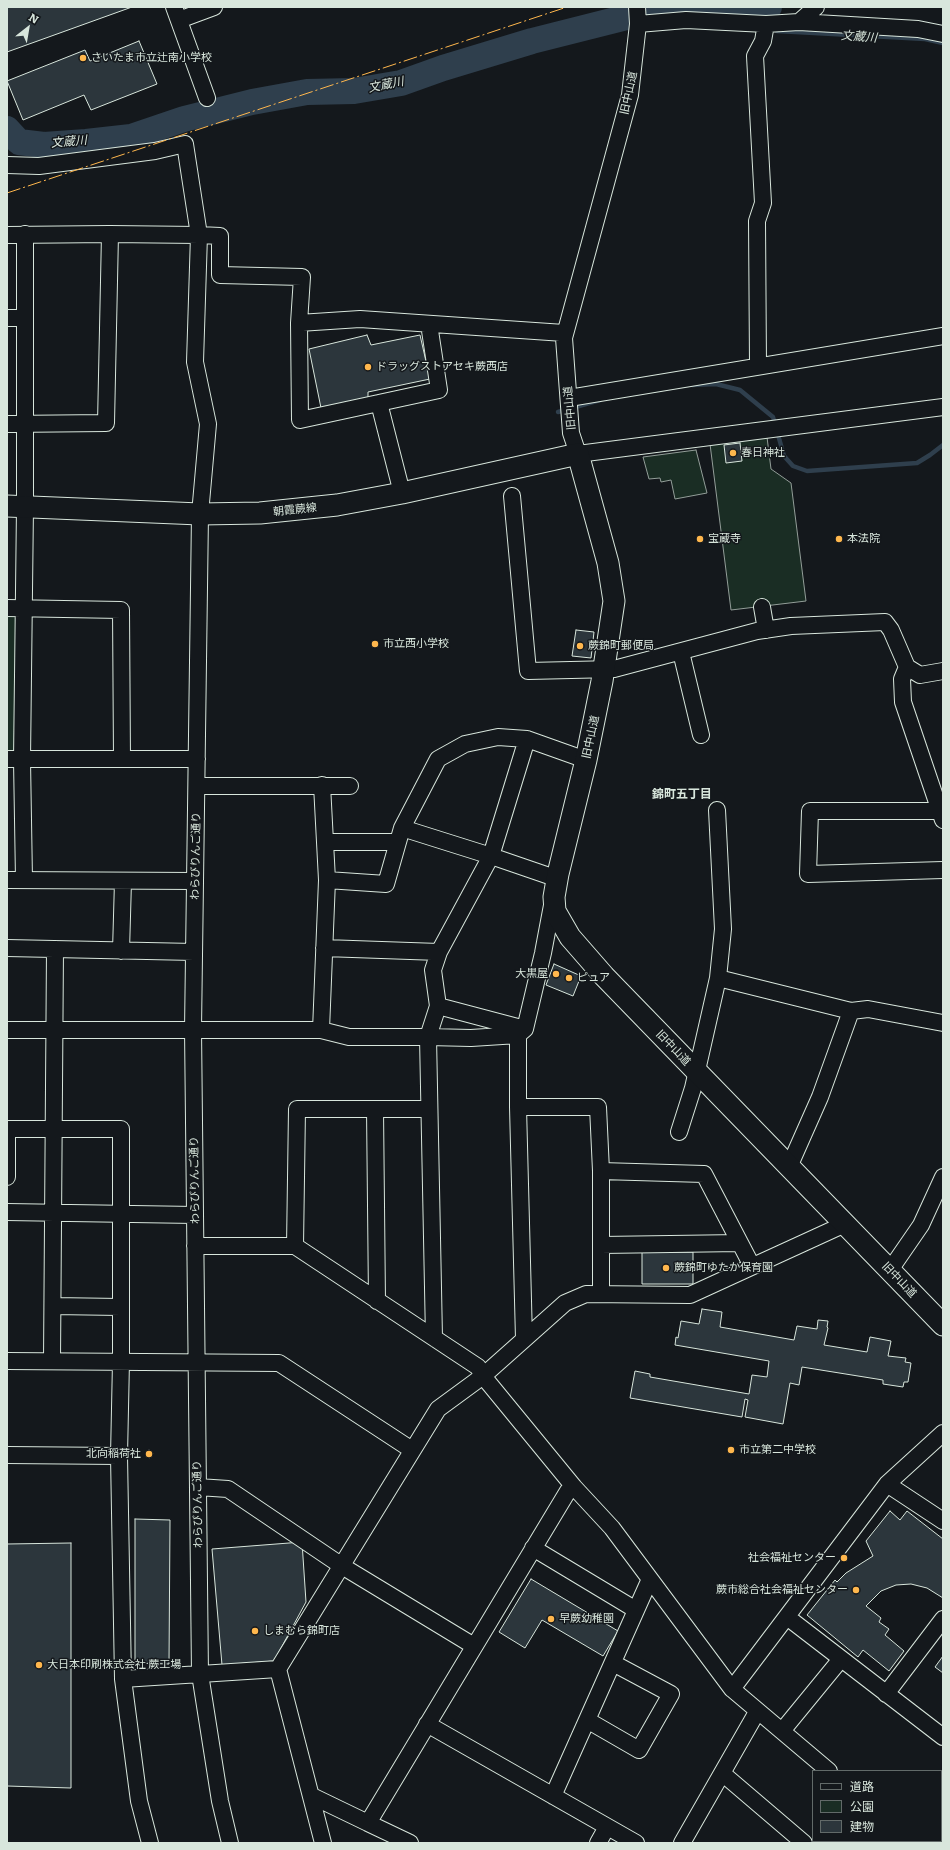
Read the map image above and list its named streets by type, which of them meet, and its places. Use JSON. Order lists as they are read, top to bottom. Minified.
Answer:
{"streets":{"main road":["旧中山道","朝霞蕨線"],"street":["わらびりんご通り"]},"crossings":[["旧中山道","朝霞蕨線"],["朝霞蕨線","わらびりんご通り"]],"districts":["錦町五丁目"],"water":["文蔵川"],"places":["さいたま市立辻南小学校","ドラッグストアセキ蕨西店","春日神社","宝蔵寺","本法院","市立西小学校","蕨錦町郵便局","大黒屋","ピュア","蕨錦町ゆたか保育園","市立第二中学校","北向稲荷社","社会福祉センター","蕨市総合社会福祉センター","早蕨幼稚園","しまむら錦町店","大日本印刷株式会社 蕨工場"],"legend":["道路","公園","建物"],"north":"top right"}
